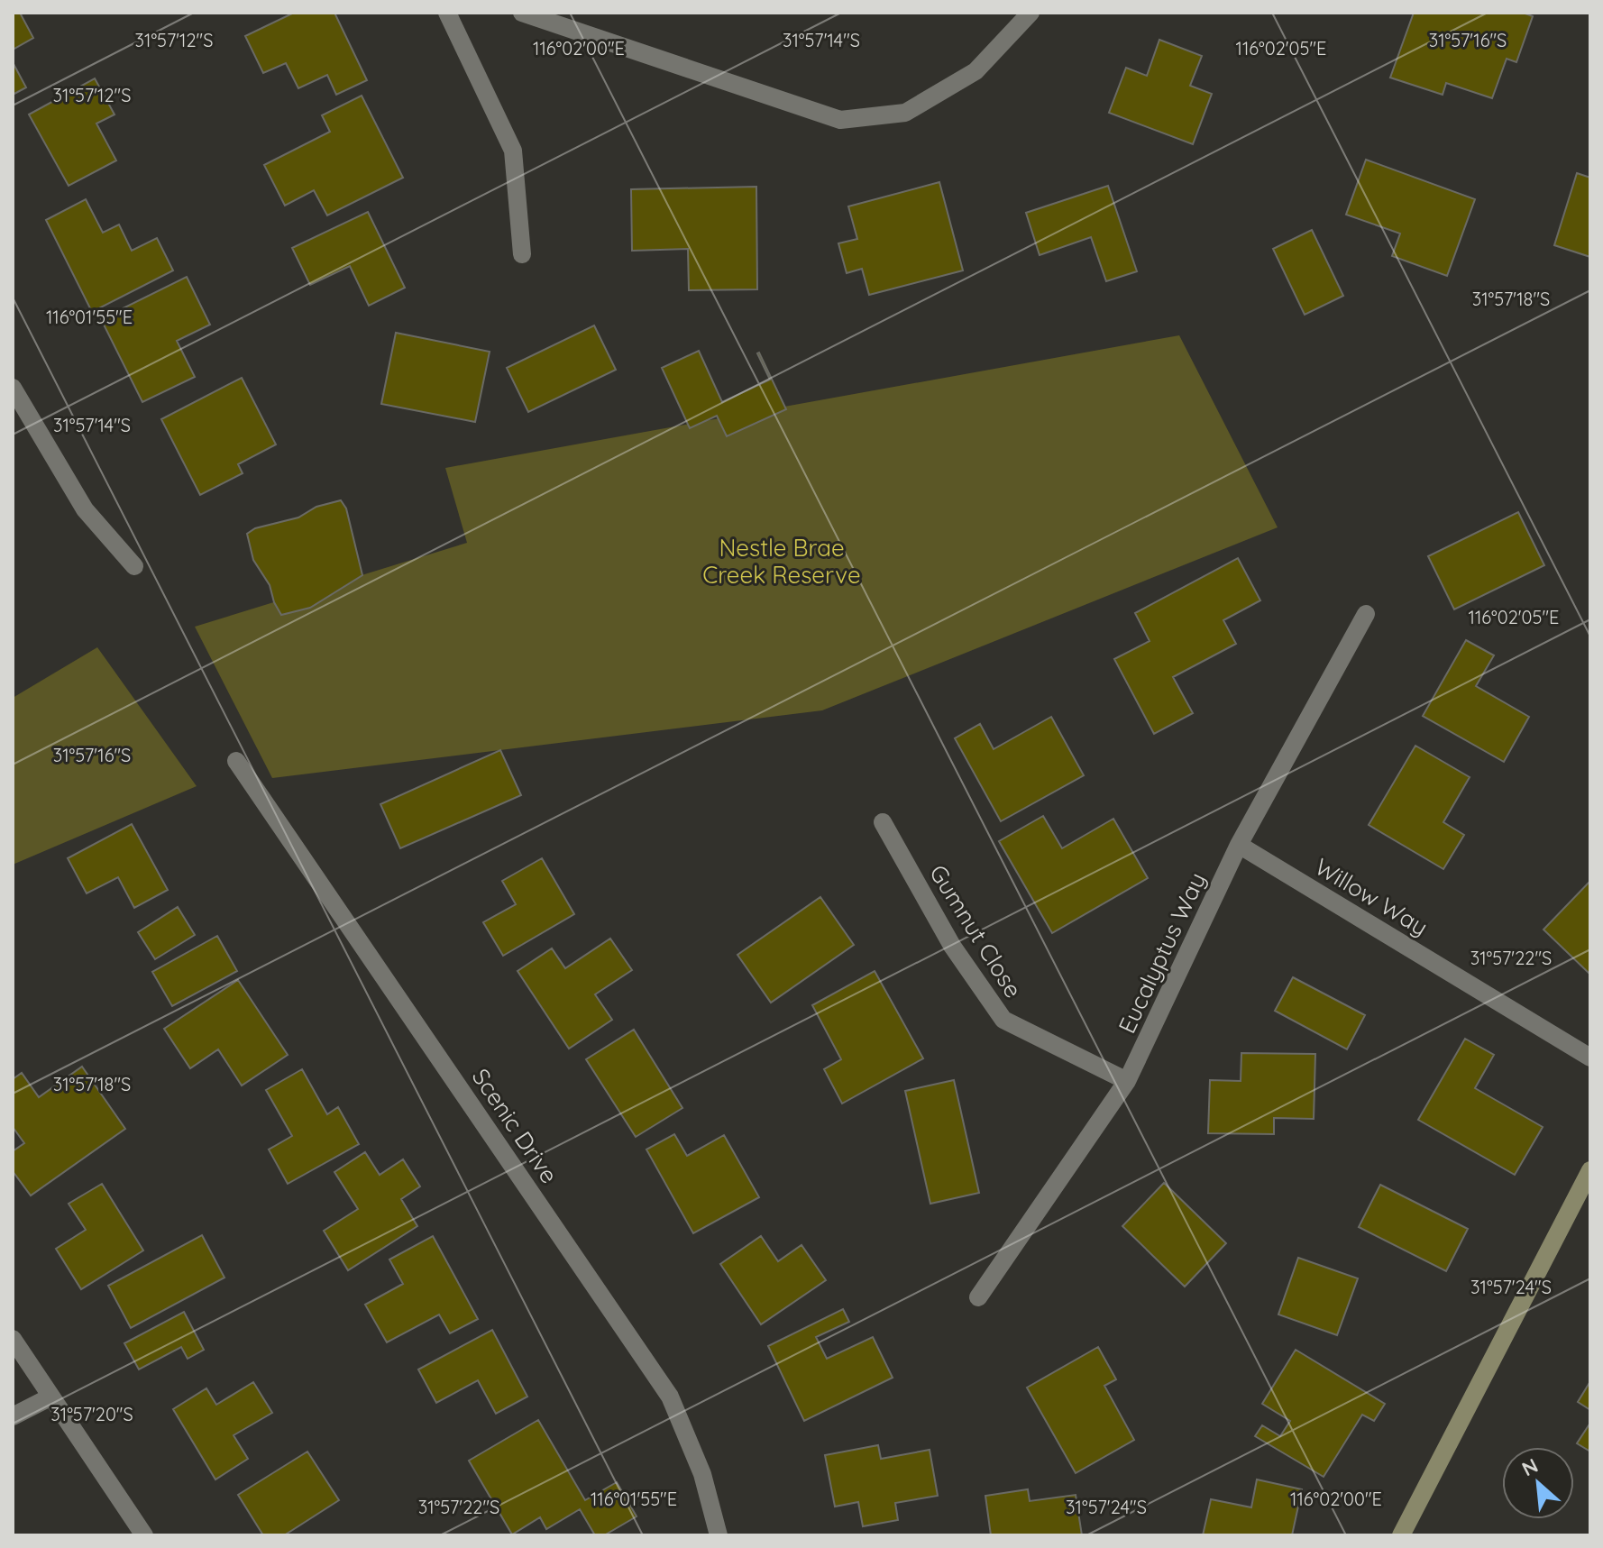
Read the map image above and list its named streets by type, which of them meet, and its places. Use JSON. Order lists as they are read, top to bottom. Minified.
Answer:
{"streets":{"street":["Willow Way","Gumnut Close","Eucalyptus Way","Scenic Drive"]},"crossings":[["Willow Way","Eucalyptus Way"],["Gumnut Close","Eucalyptus Way"]],"parks":["Nestle Brae Creek Reserve"],"north":"top left","coordinates":["31°57'12\"S","31°57'14\"S","31°57'16\"S","116°02'00\"E","116°02'05\"E","31°57'18\"S","116°01'55\"E","31°57'22\"S","31°57'24\"S","31°57'20\"S"]}
